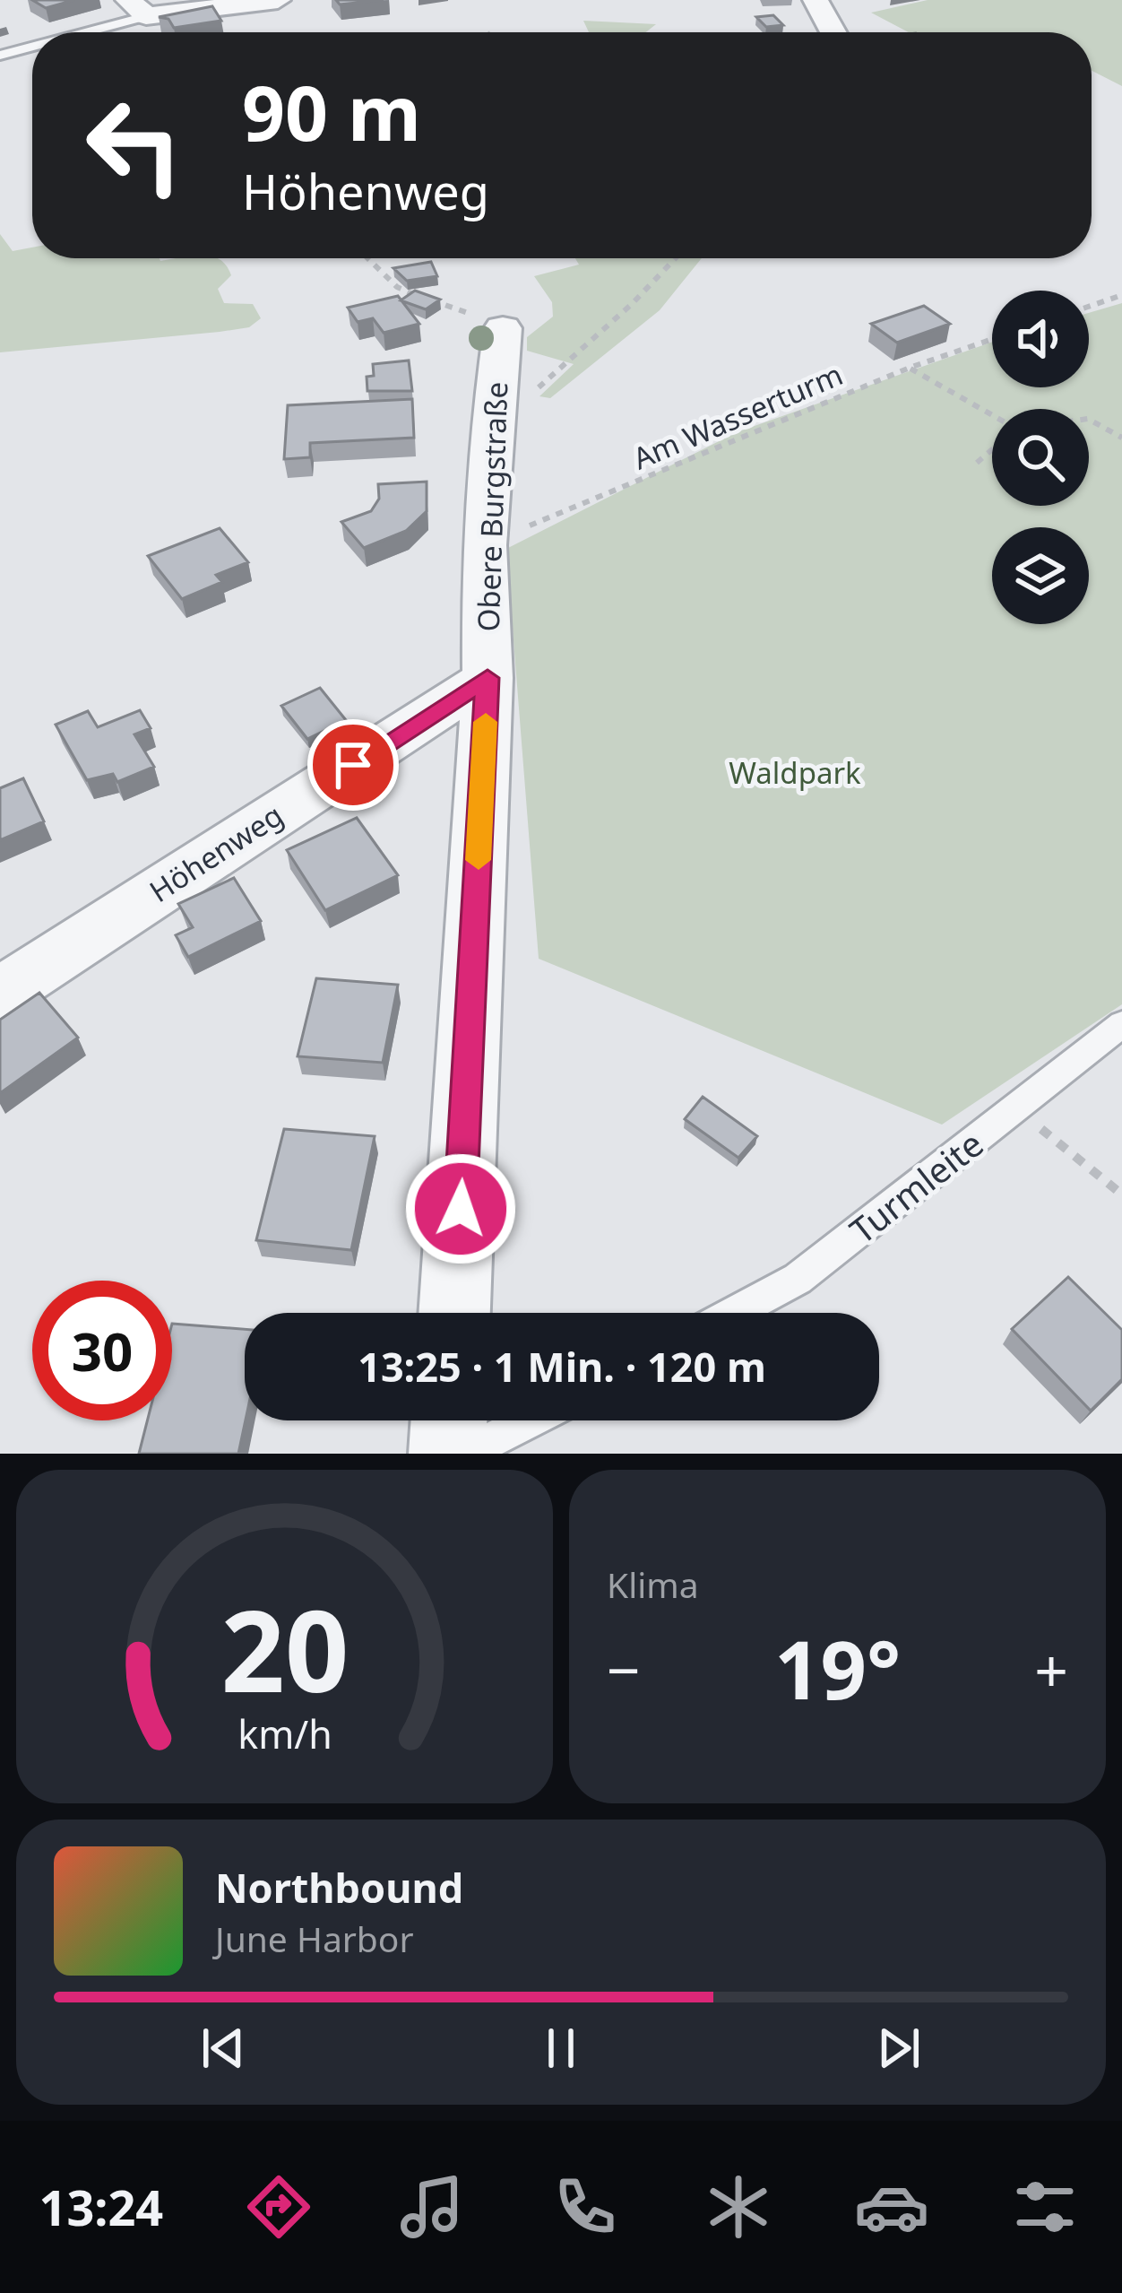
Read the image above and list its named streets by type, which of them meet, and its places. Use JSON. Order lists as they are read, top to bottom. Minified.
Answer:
{"streets":{"street":["Obere Burgstraße","Höhenweg"],"lane":["Turmleite"],"path":["Am Wasserturm"]},"crossings":[["Am Wasserturm","Obere Burgstraße"],["Obere Burgstraße","Höhenweg"]],"parks":["Waldpark"],"page":{"turn":["90 m","Höhenweg"],"limit":"30","trip":"13:25 · 1 Min. · 120 m","tile":"Klima","heat":["−","19°","+"],"song":["Northbound","June Harbor"],"tabs":"13:24","gauge":["20","km/h"]}}
